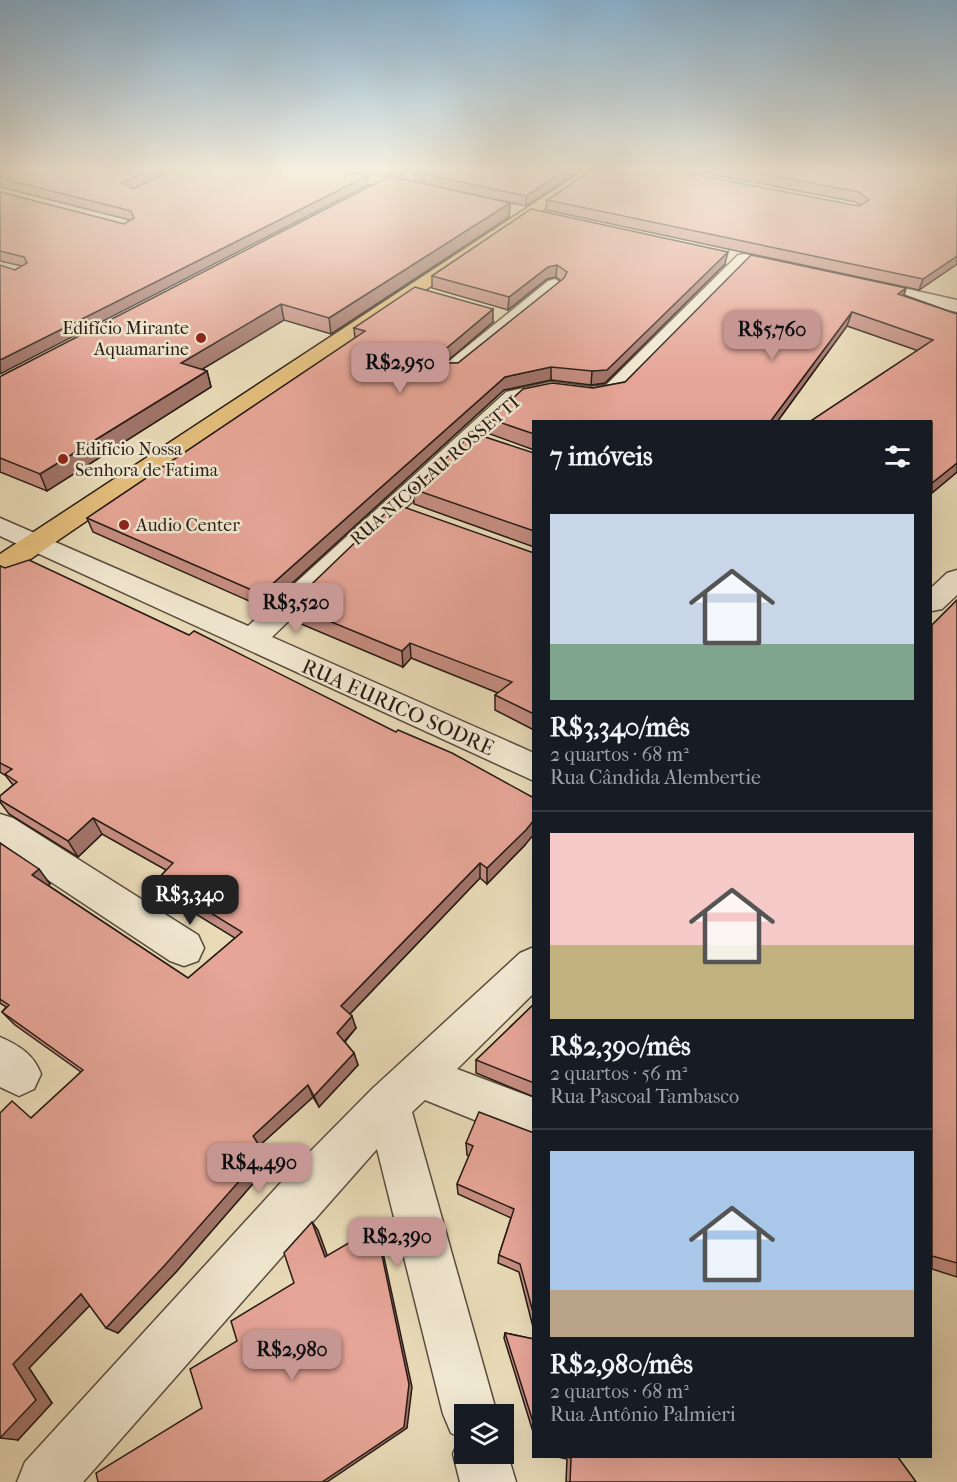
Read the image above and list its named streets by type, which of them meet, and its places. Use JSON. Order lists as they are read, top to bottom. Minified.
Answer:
{"streets":{"street":["RUA NICOLAU ROSSETTI","RUA EURICO SODRE"]},"crossings":[["RUA NICOLAU ROSSETTI","RUA EURICO SODRE"]],"places":["Edifício Mirante Aquamarine","Edifício Nossa Senhora de Fatima","Audio Center"],"page":{"price":["R$5,760","R$2,950","R$3,520","R$3,340","R$4,490","R$2,390","R$2,980"],"heading":"7 imóveis","list":[{"name":"R$3,340/mês","note":"2 quartos · 68 m² · Rua Cândida Alembertie"},{"name":"R$2,390/mês","note":"2 quartos · 56 m² · Rua Pascoal Tambasco"},{"name":"R$2,980/mês","note":"2 quartos · 68 m² · Rua Antônio Palmieri"}]}}
